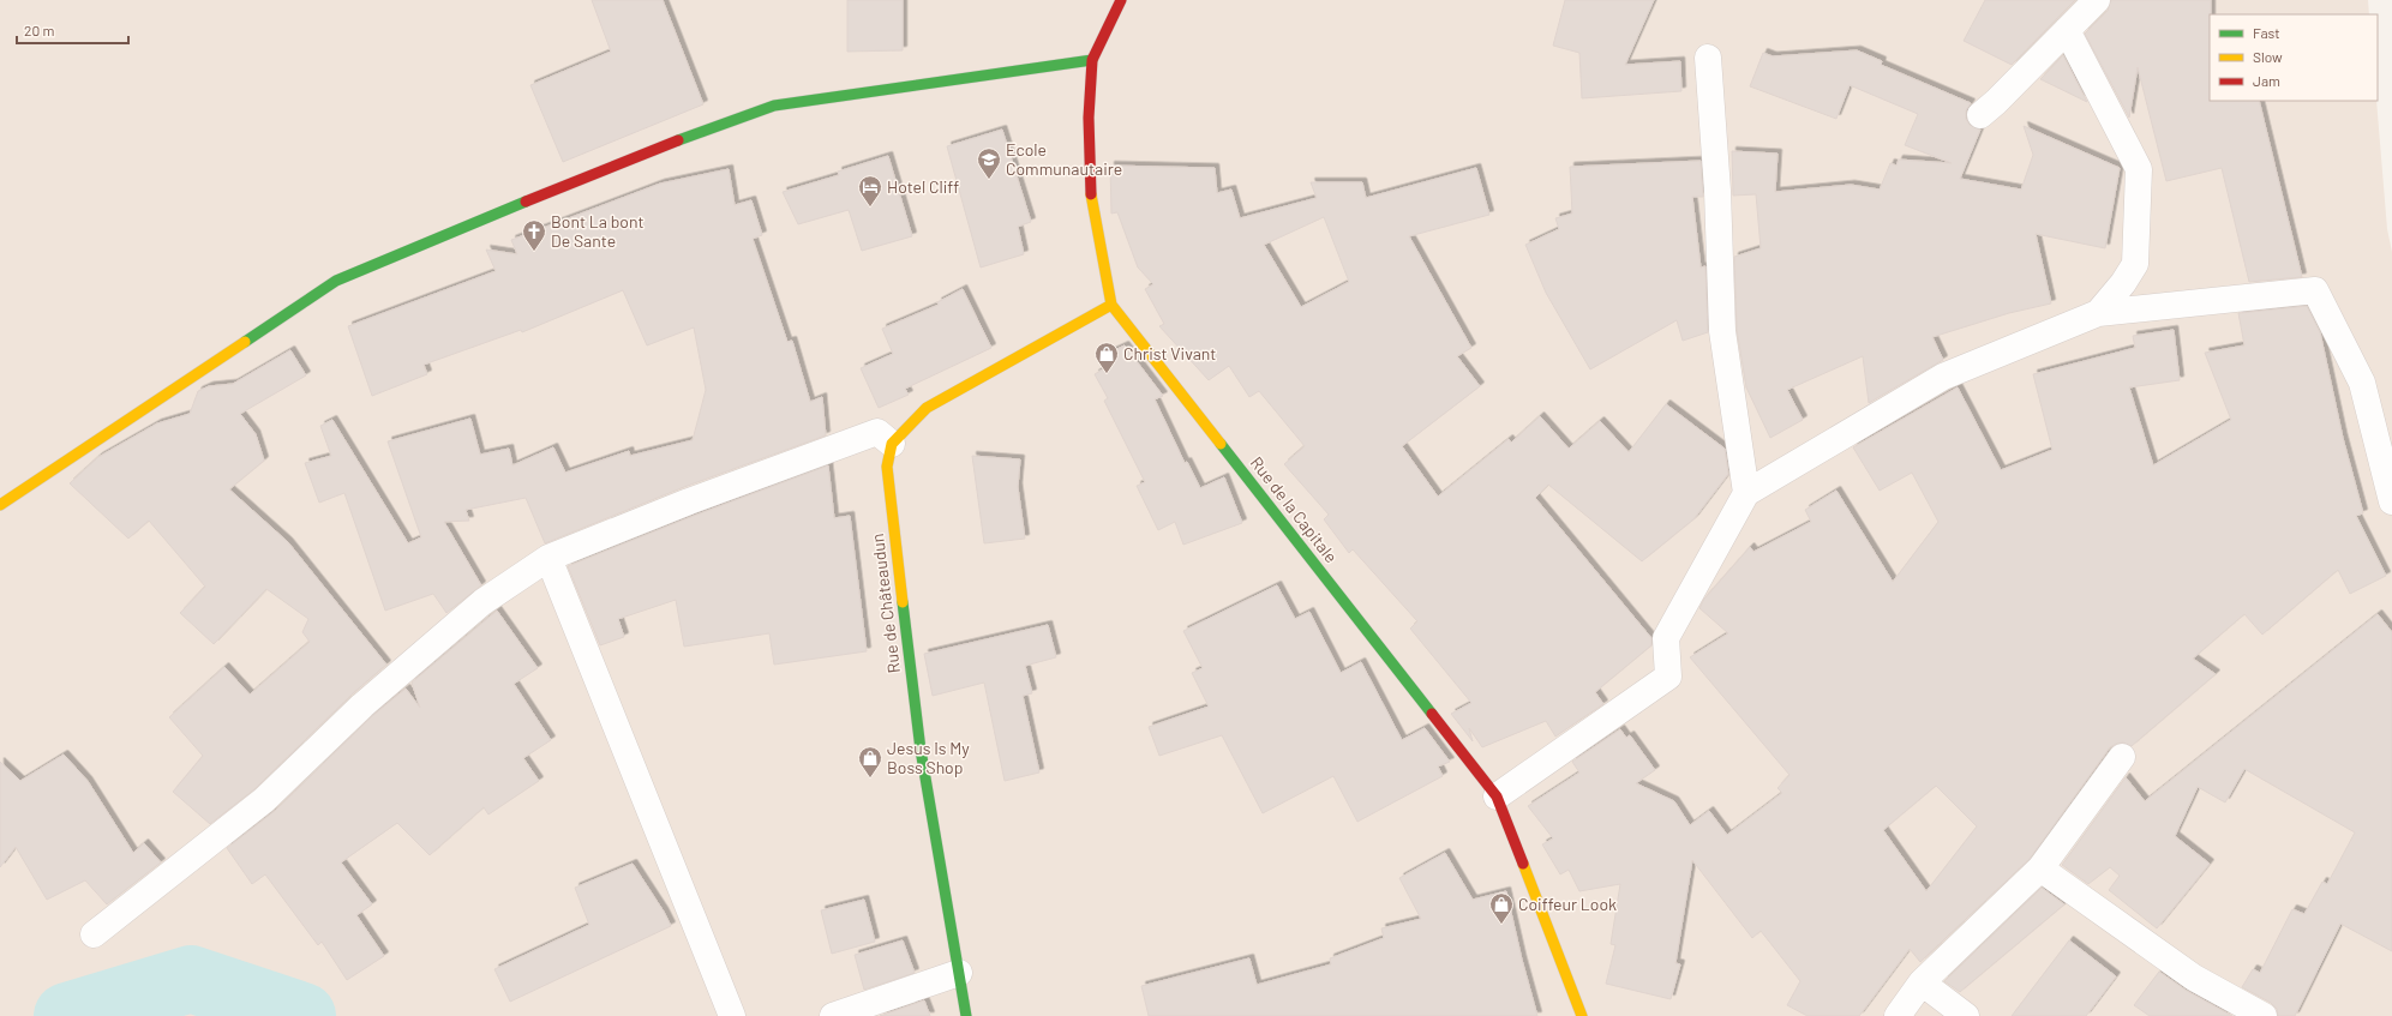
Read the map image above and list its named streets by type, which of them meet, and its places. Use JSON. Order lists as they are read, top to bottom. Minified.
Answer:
{"streets":{"street":["Rue de la Capitale","Rue de Châteaudun"]},"places":{"school or university":["Ecole Communautaire"],"hotel":["Hotel Cliff"],"church":["Bont La bont De Sante"],"shop":["Christ Vivant","Jesus Is My Boss Shop","Coiffeur Look"]},"legend":["Fast","Slow","Jam"],"scale_bar":"20 m"}
